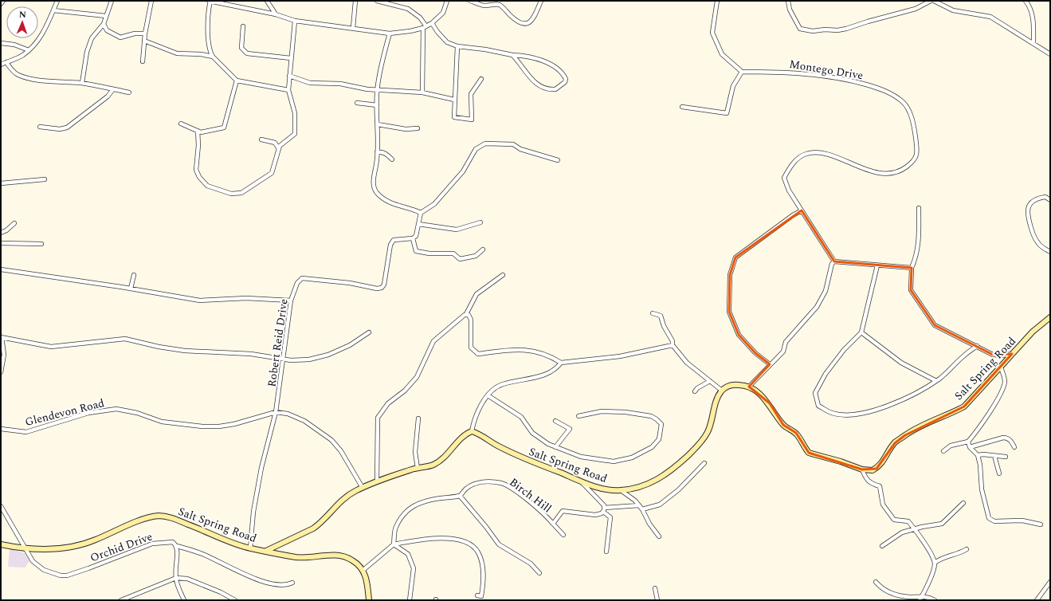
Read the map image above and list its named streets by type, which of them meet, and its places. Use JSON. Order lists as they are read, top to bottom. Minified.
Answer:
{"streets":{"street":["Montego Drive","Robert Reid Drive","Salt Spring Road","Glendevon Road","Birch Hill","Orchid Drive"]},"crossings":[["Robert Reid Drive","Salt Spring Road"],["Robert Reid Drive","Glendevon Road"],["Salt Spring Road","Glendevon Road"],["Salt Spring Road","Orchid Drive"]],"north":"top"}
